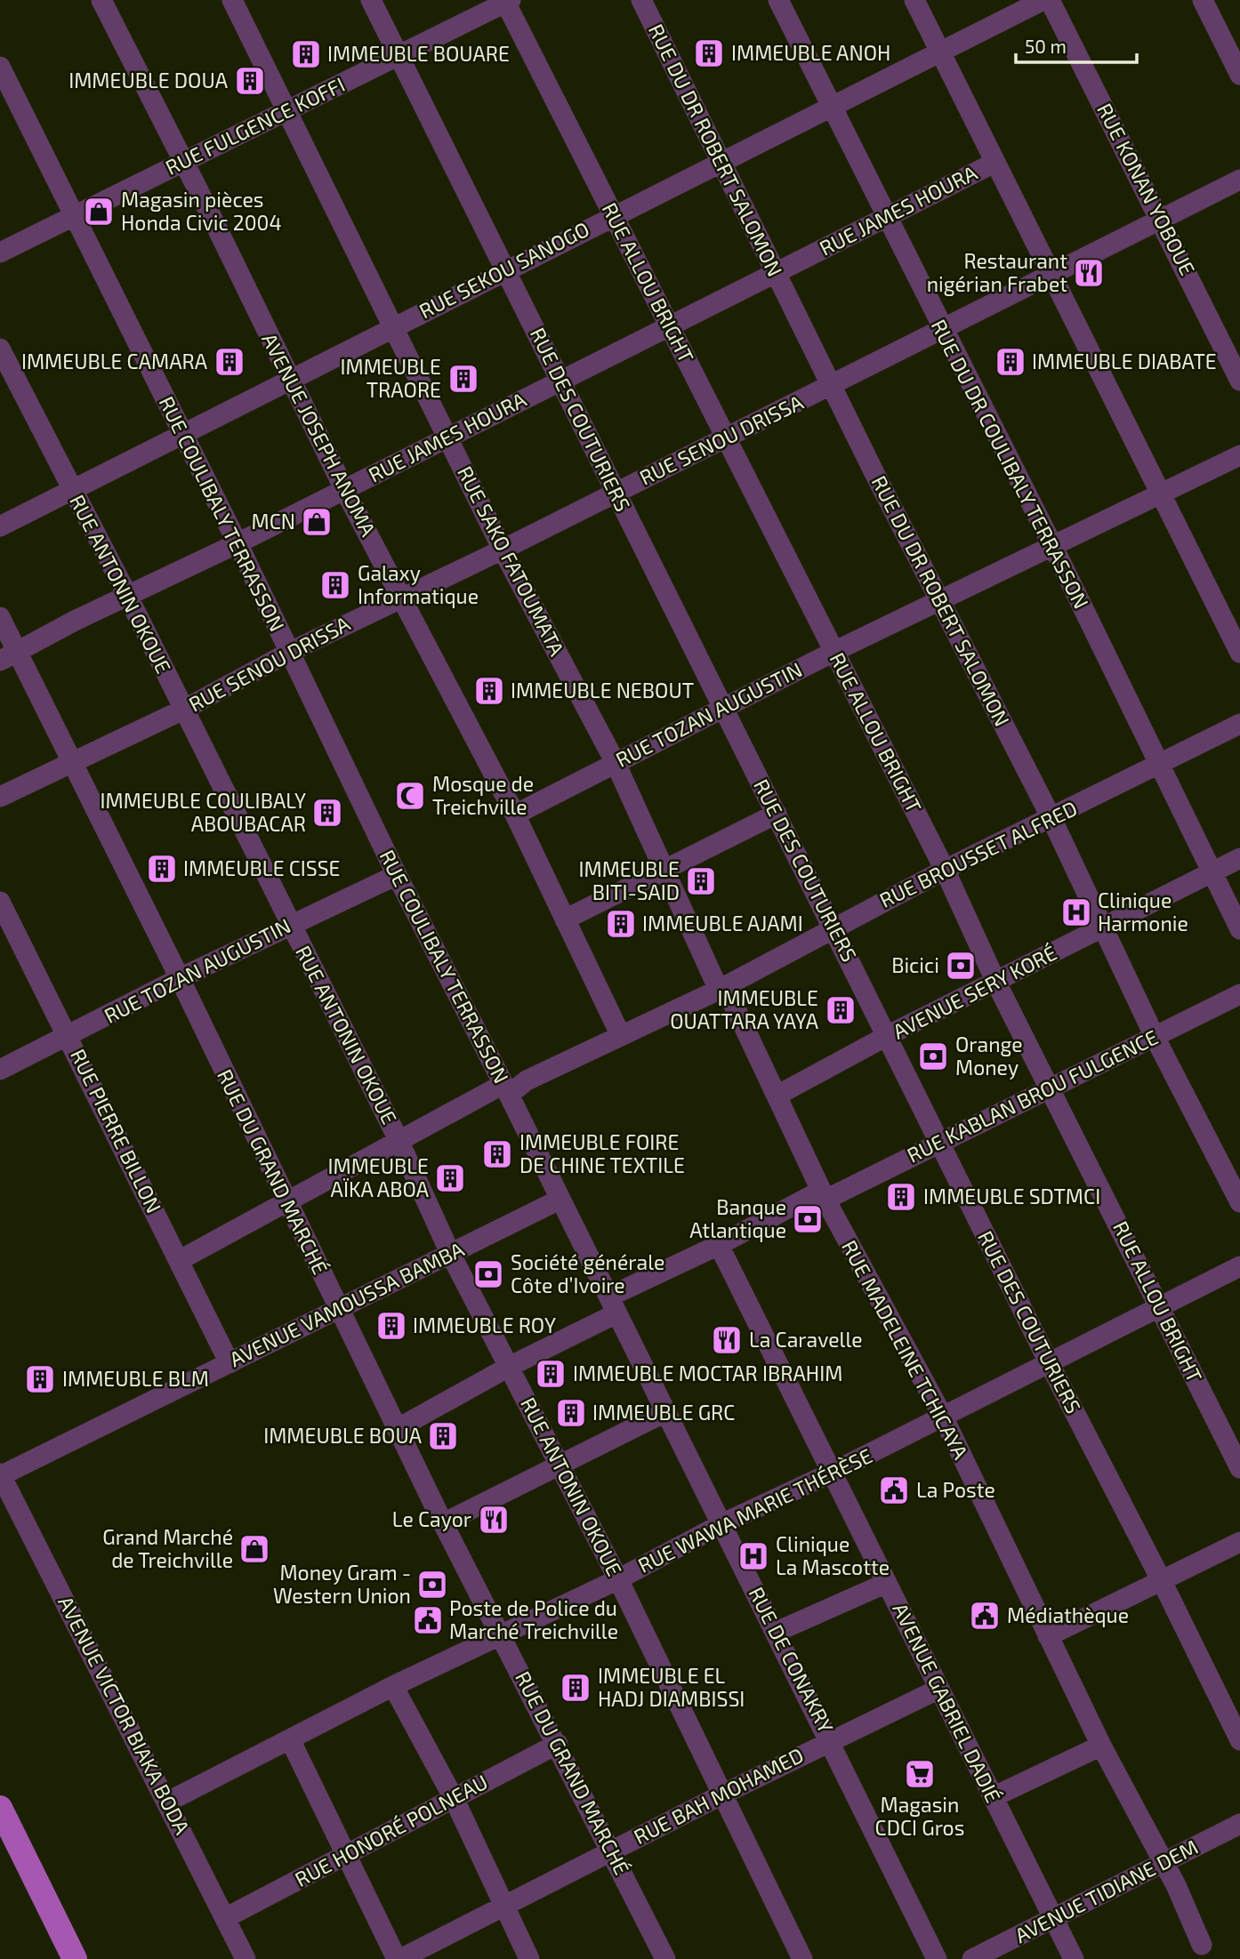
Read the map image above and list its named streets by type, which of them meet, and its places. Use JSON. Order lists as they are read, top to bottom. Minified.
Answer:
{"streets":{"street":["RUE FULGENCE KOFFI","RUE DU DR ROBERT SALOMON","RUE KONAN YOBOUE","RUE JAMES HOURA","RUE SEKOU SANOGO","RUE ALLOU BRIGHT","RUE DES COUTURIERS","AVENUE JOSEPH ANOMA","RUE SENOU DRISSA","RUE DU DR COULIBALY TERRASSON","RUE COULIBALY TERRASSON","RUE SAKO FATOUMATA","RUE ANTONIN OKOUE","RUE TOZAN AUGUSTIN","RUE BROUSSET ALFRED","AVENUE SERY KORÉ","RUE KABLAN BROU FULGENCE","RUE PIERRE BILLON","RUE DU GRAND MARCHÉ","AVENUE VAMOUSSA BAMBA","RUE MADELEINE TCHICAYA","RUE WAWA MARIE THÉRÈSE","RUE DE CONAKRY","AVENUE GABRIEL DADIÉ","AVENUE VICTOR BIAKA BODA","RUE BAH MOHAMED","RUE HONORÉ POLNEAU","AVENUE TIDIANE DEM"]},"crossings":[["RUE FULGENCE KOFFI","RUE ALLOU BRIGHT"],["RUE FULGENCE KOFFI","RUE DES COUTURIERS"],["RUE FULGENCE KOFFI","AVENUE JOSEPH ANOMA"],["RUE FULGENCE KOFFI","RUE COULIBALY TERRASSON"],["RUE FULGENCE KOFFI","RUE SAKO FATOUMATA"],["RUE DU DR ROBERT SALOMON","RUE JAMES HOURA"],["RUE DU DR ROBERT SALOMON","RUE SEKOU SANOGO"],["RUE DU DR ROBERT SALOMON","RUE SENOU DRISSA"],["RUE DU DR ROBERT SALOMON","RUE TOZAN AUGUSTIN"],["RUE DU DR ROBERT SALOMON","RUE BROUSSET ALFRED"],["RUE DU DR ROBERT SALOMON","AVENUE SERY KORÉ"],["RUE DU DR ROBERT SALOMON","RUE KABLAN BROU FULGENCE"],["RUE KONAN YOBOUE","RUE SENOU DRISSA"],["RUE JAMES HOURA","RUE ALLOU BRIGHT"],["RUE JAMES HOURA","RUE DES COUTURIERS"],["RUE JAMES HOURA","AVENUE JOSEPH ANOMA"],["RUE JAMES HOURA","RUE DU DR COULIBALY TERRASSON"],["RUE JAMES HOURA","RUE COULIBALY TERRASSON"],["RUE JAMES HOURA","RUE SAKO FATOUMATA"],["RUE JAMES HOURA","RUE ANTONIN OKOUE"],["RUE JAMES HOURA","RUE DU GRAND MARCHÉ"],["RUE SEKOU SANOGO","RUE ALLOU BRIGHT"],["RUE SEKOU SANOGO","RUE DES COUTURIERS"],["RUE SEKOU SANOGO","AVENUE JOSEPH ANOMA"],["RUE SEKOU SANOGO","RUE DU DR COULIBALY TERRASSON"],["RUE SEKOU SANOGO","RUE COULIBALY TERRASSON"],["RUE SEKOU SANOGO","RUE SAKO FATOUMATA"],["RUE SEKOU SANOGO","RUE ANTONIN OKOUE"],["RUE ALLOU BRIGHT","RUE SENOU DRISSA"],["RUE ALLOU BRIGHT","RUE TOZAN AUGUSTIN"],["RUE ALLOU BRIGHT","RUE BROUSSET ALFRED"],["RUE ALLOU BRIGHT","AVENUE SERY KORÉ"],["RUE ALLOU BRIGHT","RUE KABLAN BROU FULGENCE"],["RUE ALLOU BRIGHT","RUE WAWA MARIE THÉRÈSE"],["RUE DES COUTURIERS","RUE SENOU DRISSA"],["RUE DES COUTURIERS","RUE TOZAN AUGUSTIN"],["RUE DES COUTURIERS","RUE BROUSSET ALFRED"],["RUE DES COUTURIERS","AVENUE SERY KORÉ"],["RUE DES COUTURIERS","RUE KABLAN BROU FULGENCE"],["RUE DES COUTURIERS","RUE WAWA MARIE THÉRÈSE"],["AVENUE JOSEPH ANOMA","RUE SENOU DRISSA"],["AVENUE JOSEPH ANOMA","RUE TOZAN AUGUSTIN"],["AVENUE JOSEPH ANOMA","RUE BROUSSET ALFRED"],["RUE SENOU DRISSA","RUE DU DR COULIBALY TERRASSON"],["RUE SENOU DRISSA","RUE COULIBALY TERRASSON"],["RUE SENOU DRISSA","RUE SAKO FATOUMATA"],["RUE SENOU DRISSA","RUE ANTONIN OKOUE"],["RUE SENOU DRISSA","RUE DU GRAND MARCHÉ"],["RUE DU DR COULIBALY TERRASSON","RUE TOZAN AUGUSTIN"],["RUE DU DR COULIBALY TERRASSON","RUE BROUSSET ALFRED"],["RUE DU DR COULIBALY TERRASSON","AVENUE SERY KORÉ"],["RUE COULIBALY TERRASSON","RUE TOZAN AUGUSTIN"],["RUE COULIBALY TERRASSON","RUE BROUSSET ALFRED"],["RUE COULIBALY TERRASSON","AVENUE VAMOUSSA BAMBA"],["RUE COULIBALY TERRASSON","RUE DE CONAKRY"],["RUE SAKO FATOUMATA","RUE TOZAN AUGUSTIN"],["RUE SAKO FATOUMATA","RUE BROUSSET ALFRED"],["RUE SAKO FATOUMATA","AVENUE SERY KORÉ"],["RUE SAKO FATOUMATA","RUE MADELEINE TCHICAYA"],["RUE ANTONIN OKOUE","RUE TOZAN AUGUSTIN"],["RUE ANTONIN OKOUE","RUE BROUSSET ALFRED"],["RUE ANTONIN OKOUE","RUE KABLAN BROU FULGENCE"],["RUE ANTONIN OKOUE","AVENUE VAMOUSSA BAMBA"],["RUE ANTONIN OKOUE","RUE WAWA MARIE THÉRÈSE"],["RUE ANTONIN OKOUE","RUE BAH MOHAMED"],["RUE TOZAN AUGUSTIN","RUE PIERRE BILLON"],["RUE TOZAN AUGUSTIN","RUE DU GRAND MARCHÉ"],["RUE BROUSSET ALFRED","RUE PIERRE BILLON"],["RUE BROUSSET ALFRED","RUE DU GRAND MARCHÉ"],["AVENUE SERY KORÉ","RUE MADELEINE TCHICAYA"],["RUE KABLAN BROU FULGENCE","RUE DU GRAND MARCHÉ"],["RUE KABLAN BROU FULGENCE","RUE MADELEINE TCHICAYA"],["RUE KABLAN BROU FULGENCE","RUE DE CONAKRY"],["RUE KABLAN BROU FULGENCE","AVENUE GABRIEL DADIÉ"],["RUE PIERRE BILLON","AVENUE VAMOUSSA BAMBA"],["RUE DU GRAND MARCHÉ","AVENUE VAMOUSSA BAMBA"],["RUE DU GRAND MARCHÉ","RUE WAWA MARIE THÉRÈSE"],["RUE DU GRAND MARCHÉ","RUE BAH MOHAMED"],["RUE DU GRAND MARCHÉ","RUE HONORÉ POLNEAU"],["AVENUE VAMOUSSA BAMBA","RUE DE CONAKRY"],["AVENUE VAMOUSSA BAMBA","AVENUE VICTOR BIAKA BODA"],["RUE MADELEINE TCHICAYA","RUE WAWA MARIE THÉRÈSE"],["RUE MADELEINE TCHICAYA","AVENUE TIDIANE DEM"],["RUE WAWA MARIE THÉRÈSE","RUE DE CONAKRY"],["RUE WAWA MARIE THÉRÈSE","AVENUE GABRIEL DADIÉ"],["RUE WAWA MARIE THÉRÈSE","AVENUE VICTOR BIAKA BODA"],["RUE DE CONAKRY","RUE BAH MOHAMED"],["AVENUE GABRIEL DADIÉ","RUE BAH MOHAMED"],["AVENUE GABRIEL DADIÉ","AVENUE TIDIANE DEM"],["AVENUE VICTOR BIAKA BODA","RUE HONORÉ POLNEAU"]],"places":{"building":["IMMEUBLE ANOH","IMMEUBLE BOUARE","IMMEUBLE DOUA","IMMEUBLE CAMARA","IMMEUBLE DIABATE","IMMEUBLE TRAORE","Galaxy Informatique","IMMEUBLE NEBOUT","IMMEUBLE COULIBALY ABOUBACAR","IMMEUBLE CISSE","IMMEUBLE BITI-SAID","IMMEUBLE AJAMI","IMMEUBLE OUATTARA YAYA","IMMEUBLE FOIRE DE CHINE TEXTILE","IMMEUBLE AÏKA ABOA","IMMEUBLE SDTMCI","IMMEUBLE ROY","IMMEUBLE MOCTAR IBRAHIM","IMMEUBLE BLM","IMMEUBLE GRC","IMMEUBLE BOUA","IMMEUBLE EL HADJ DIAMBISSI"],"shop":["Magasin pièces Honda Civic 2004","MCN","Grand Marché de Treichville"],"restaurant":["Restaurant nigérian Frabet","La Caravelle","Le Cayor"],"mosque":["Mosque de Treichville"],"hospital":["Clinique Harmonie","Clinique La Mascotte"],"bank":["Bicici","Orange Money","Banque Atlantique","Société générale Côte d’Ivoire","Money Gram - Western Union"],"public building":["La Poste","Médiathèque","Poste de Police du Marché Treichville"],"supermarket":["Magasin CDCI Gros"]},"scale_bar":"50 m"}
